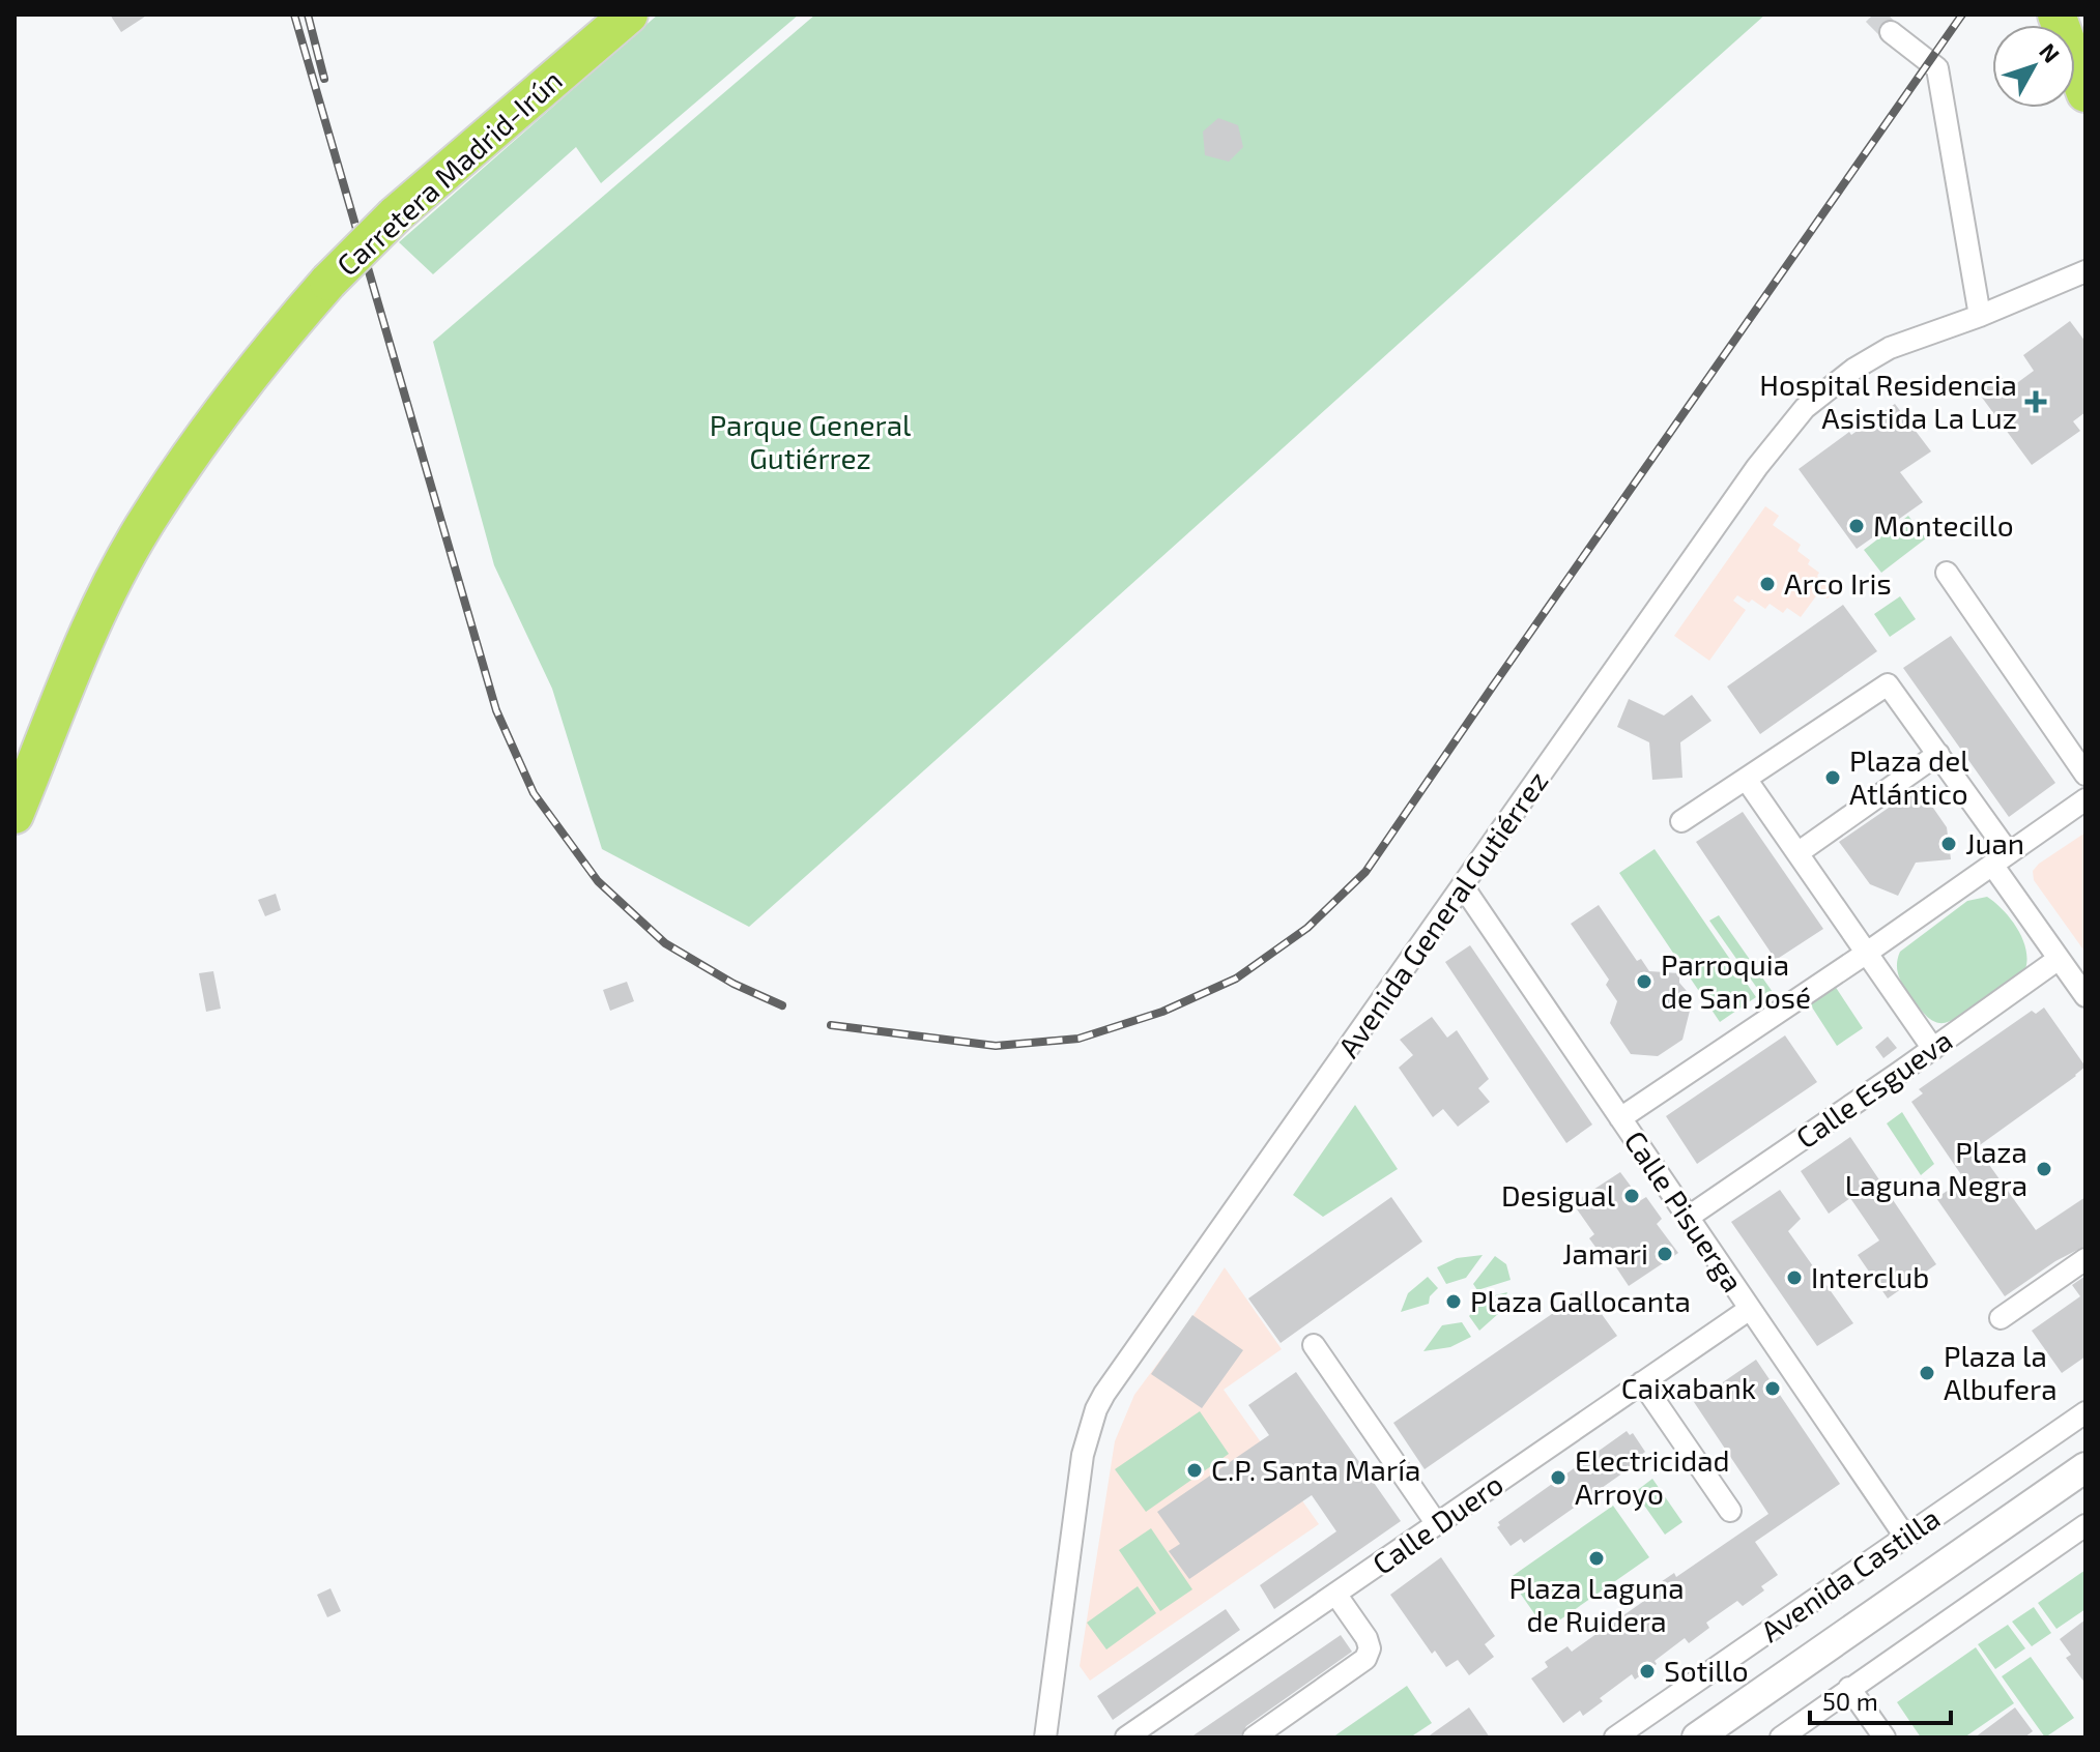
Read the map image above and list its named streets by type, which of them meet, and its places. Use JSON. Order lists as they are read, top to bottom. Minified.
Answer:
{"streets":{"highway":["Carretera Madrid-Irún"],"street":["Avenida General Gutiérrez","Calle Esgueva","Calle Pisuerga","Calle Duero","Avenida Castilla"]},"crossings":[["Avenida General Gutiérrez","Calle Pisuerga"],["Calle Esgueva","Calle Pisuerga"],["Calle Pisuerga","Calle Duero"],["Calle Pisuerga","Avenida Castilla"]],"parks":["Parque General Gutiérrez"],"places":{"health":["Hospital Residencia Asistida La Luz"],"other":["Montecillo","Arco Iris","Plaza del Atlántico","Juan","Parroquia de San José","Plaza Laguna Negra","Desigual","Jamari","Interclub","Plaza Gallocanta","Plaza la Albufera","Caixabank","C.P. Santa María","Electricidad Arroyo","Plaza Laguna de Ruidera","Sotillo"]},"scale_bar":"50 m","north":"top right"}
